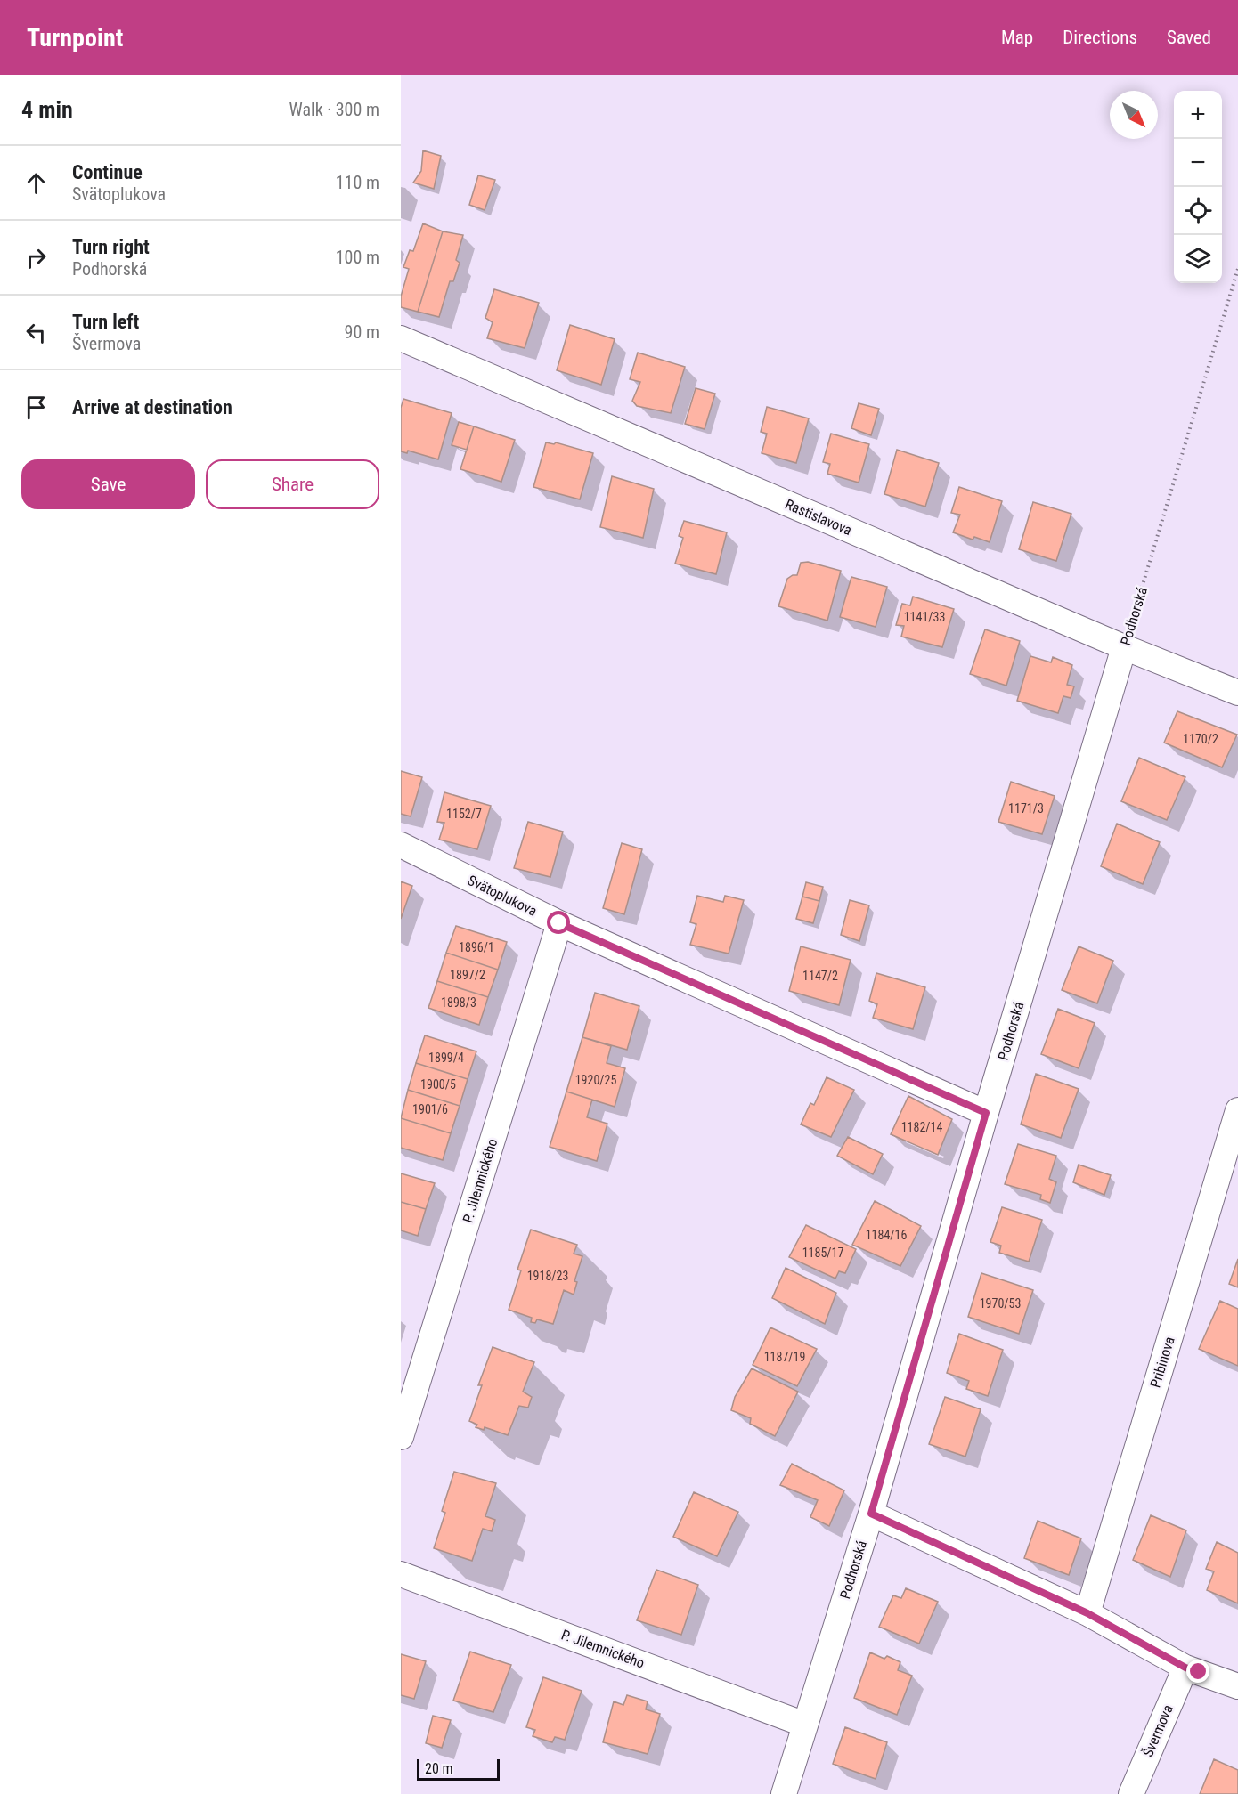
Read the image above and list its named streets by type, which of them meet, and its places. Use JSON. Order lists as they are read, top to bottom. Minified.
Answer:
{"streets":{"street":["Rastislavova","Podhorská","Svätoplukova","P. Jilemnického","Pribinova","Švermova"]},"crossings":[["Rastislavova","Podhorská"],["Podhorská","Svätoplukova"],["Podhorská","P. Jilemnického"],["Svätoplukova","P. Jilemnického"]],"house_numbers":["1141/33","1170/2","1171/3","1152/7","1896/1","1897/2","1147/2","1898/3","1899/4","1920/25","1900/5","1901/6","1182/14","1184/16","1185/17","1918/23","1970/53","1187/19"],"scale_bar":"20 m","north":"bottom right","page":{"header":"Turnpoint","nav":["Map","Directions","Saved"],"heading":["4 min","Walk · 300 m"],"map_buttons":["+","−"],"list":[["Continue","Svätoplukova","110 m"],["Turn right","Podhorská","100 m"],["Turn left","Švermova","90 m"],"Arrive at destination"],"buttons":["Save","Share"],"scale":"20 m"}}
